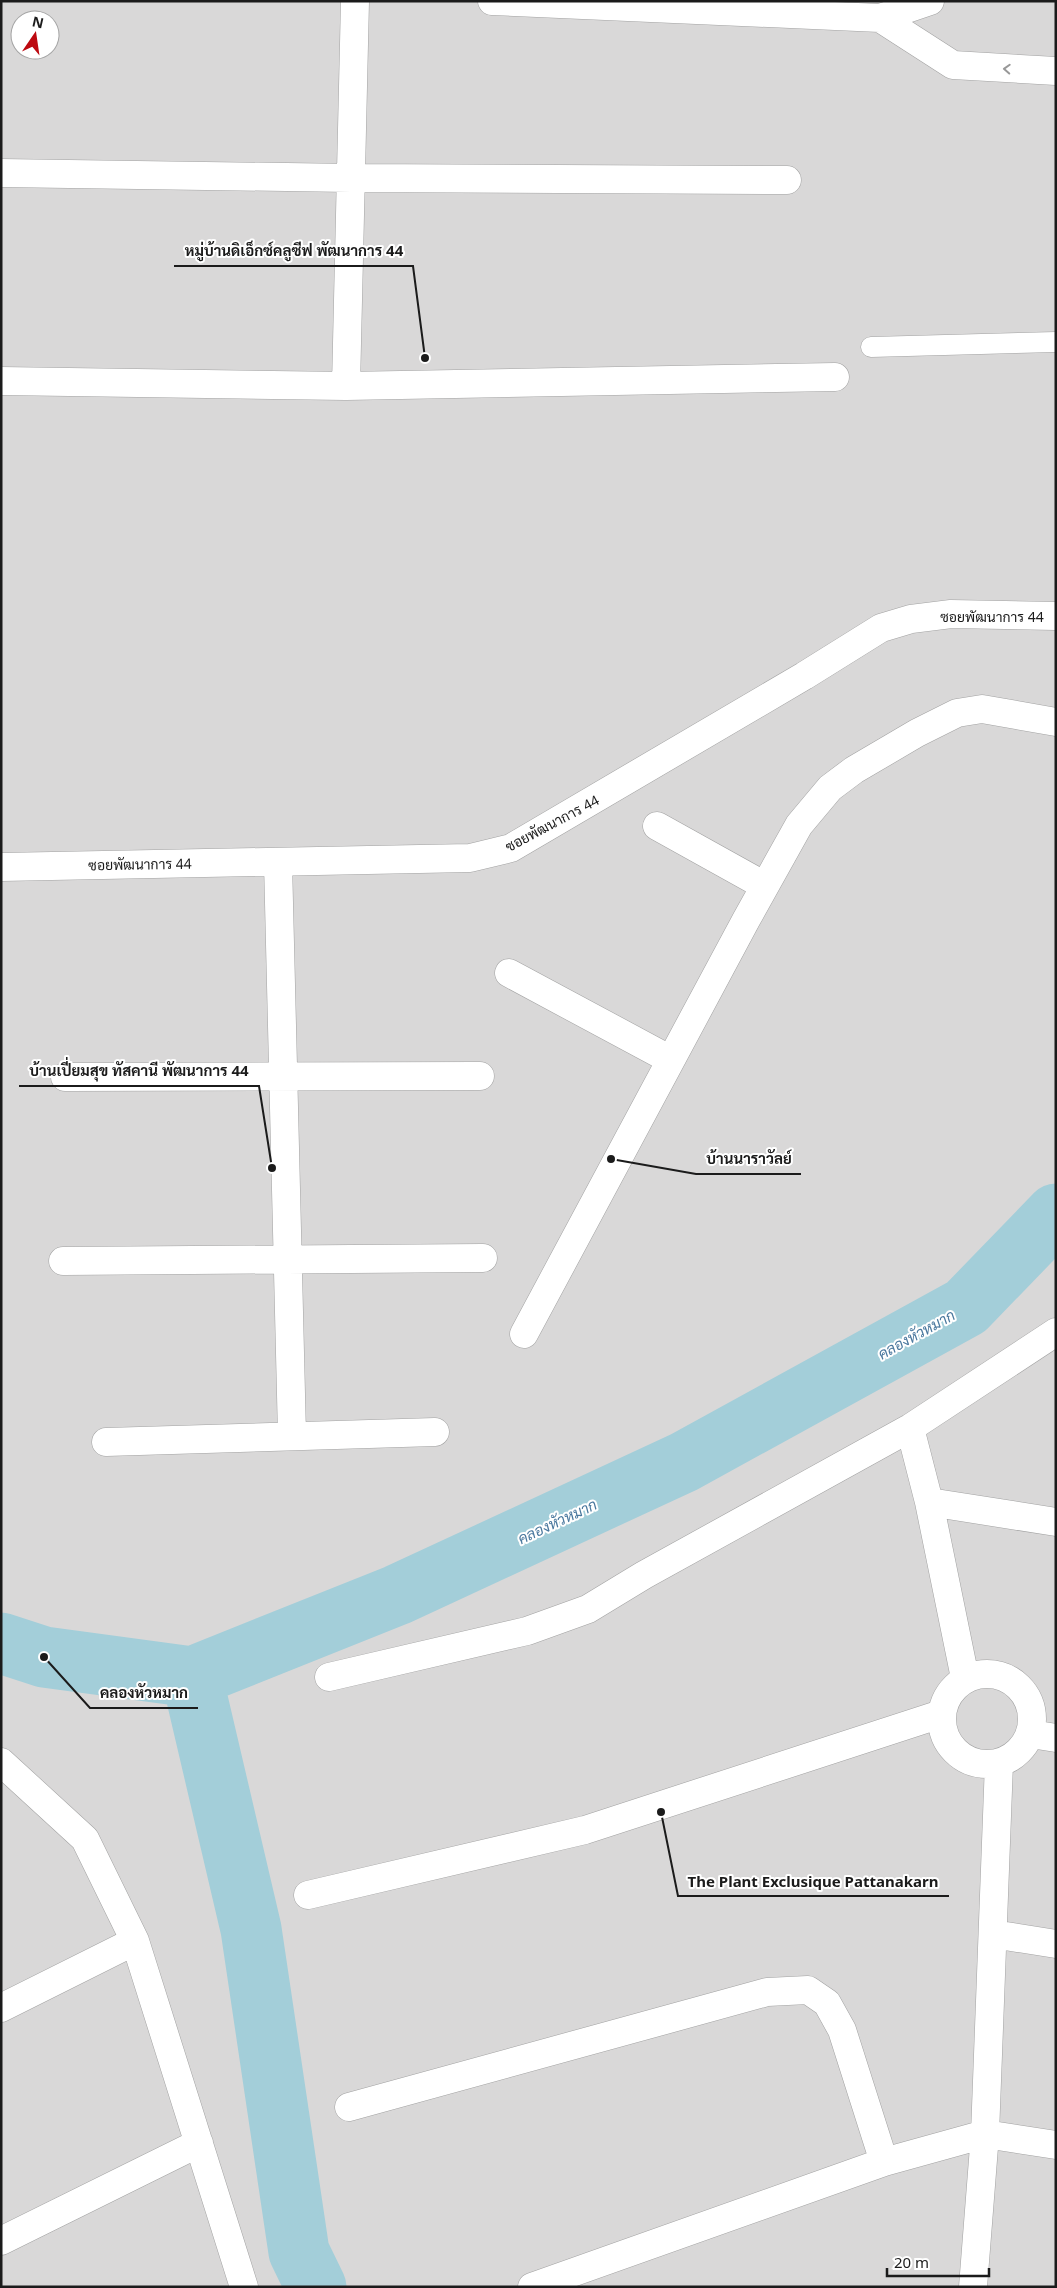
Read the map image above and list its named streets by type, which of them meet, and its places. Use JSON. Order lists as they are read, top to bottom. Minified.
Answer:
{"streets":{"street":["ซอยพัฒนาการ 44"]},"water":["คลองหัวหมาก"],"places":["หมู่บ้านดิเอ็กซ์คลูซีฟ พัฒนาการ 44","บ้านนาราวัลย์","บ้านเปี่ยมสุข ทัสคานี พัฒนาการ 44","คลองหัวหมาก","The Plant Exclusique Pattanakarn"],"scale_bar":"20 m","north":"top"}
